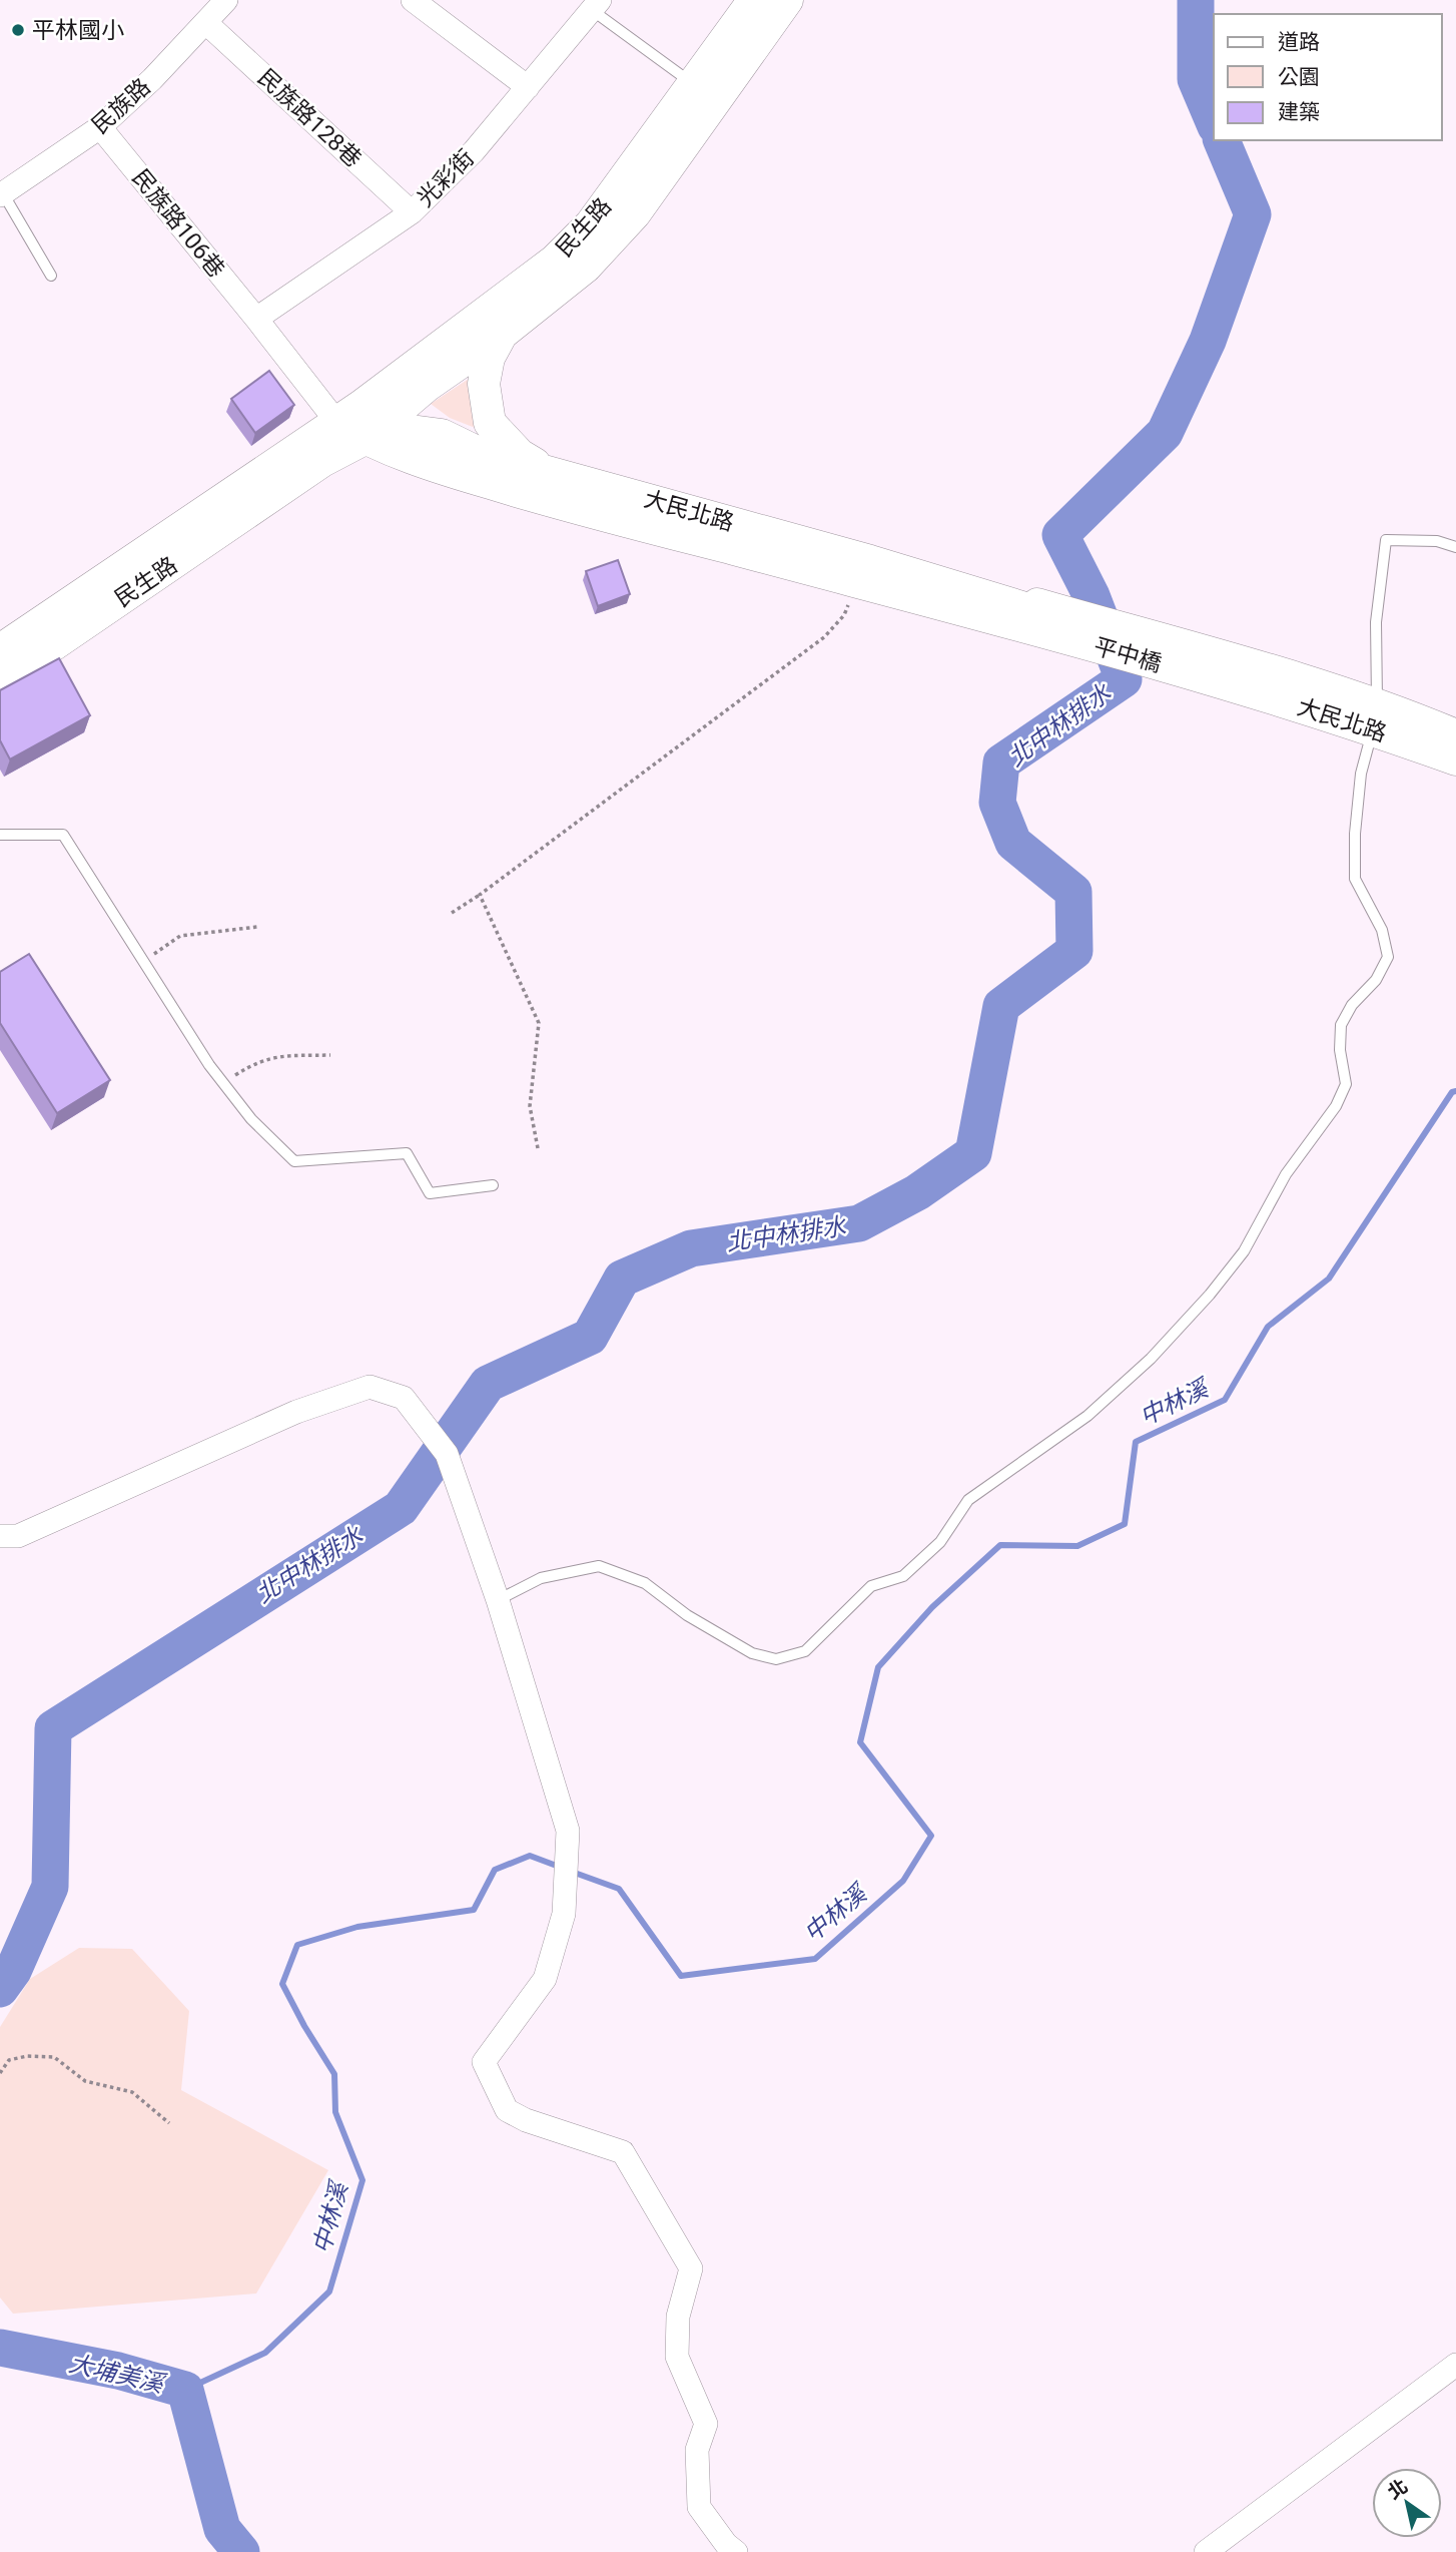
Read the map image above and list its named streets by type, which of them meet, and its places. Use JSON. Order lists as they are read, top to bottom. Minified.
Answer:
{"streets":{"main road":["民生路","大民北路","平中橋"],"street":["民族路","民族路128巷","光彩街","民族路106巷"]},"crossings":[["民族路","民族路128巷"],["民族路","民族路106巷"],["民族路128巷","光彩街"],["光彩街","民族路106巷"],["民族路106巷","民生路"],["民族路106巷","大民北路"],["民生路","大民北路"],["大民北路","平中橋"]],"water":["北中林排水","中林溪","大埔美溪"],"places":["平林國小"],"legend":["道路","公園","建築"],"north":"top left"}
